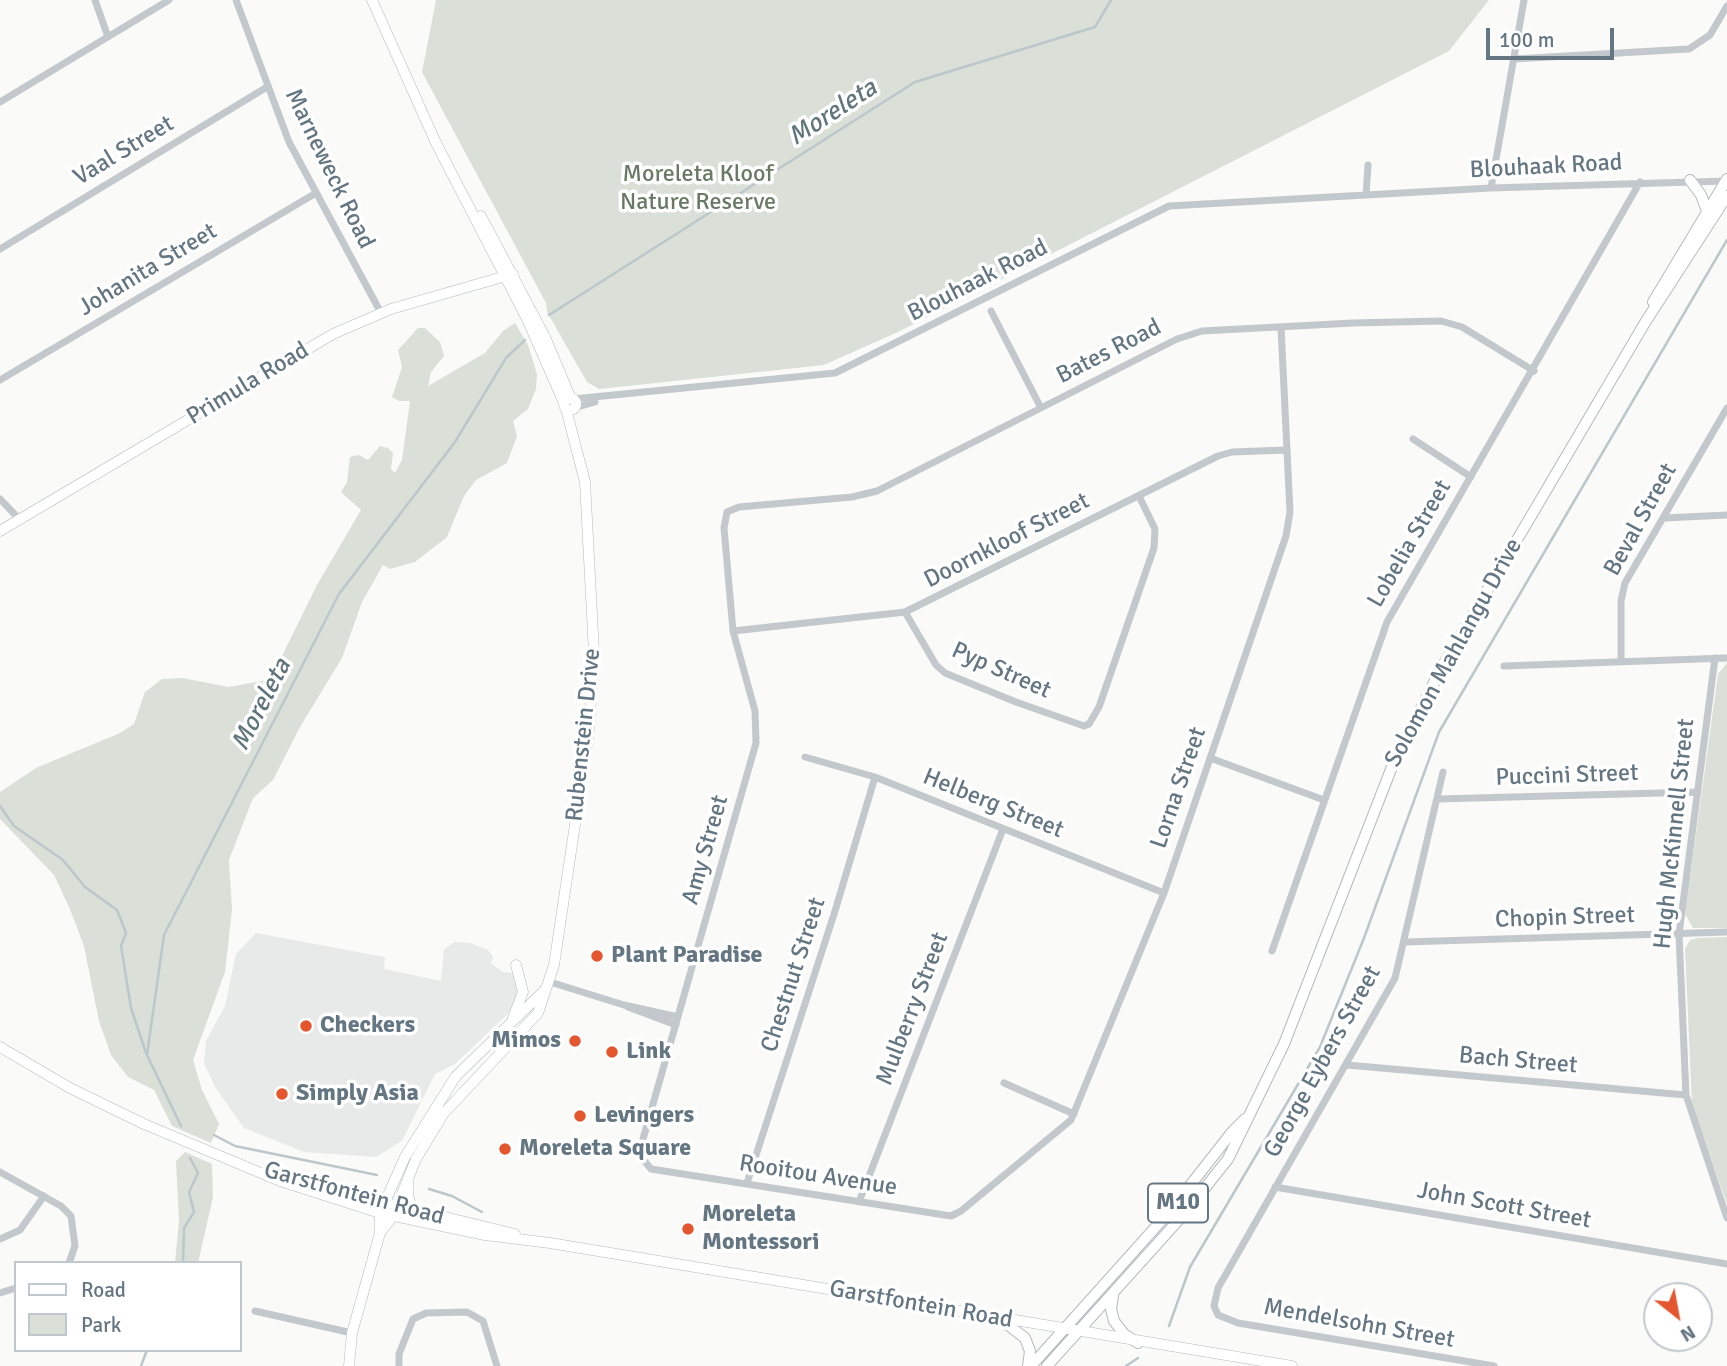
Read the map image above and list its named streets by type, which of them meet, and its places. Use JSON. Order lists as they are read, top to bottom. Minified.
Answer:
{"streets":{"main road":["Solomon Mahlangu Drive","M10"],"street":["Vaal Street","Blouhaak Road","Marneweck Road","Johanita Street","Bates Road","Primula Road","Beval Street","Doornkloof Street","Lobelia Street","Pyp Street","Rubenstein Drive","Puccini Street","Lorna Street","Helberg Street","Hugh McKinnell Street","Amy Street","Chopin Street","Chestnut Street","Mulberry Street","Bach Street","George Eybers Street","Rooitou Avenue","Garstfontein Road","John Scott Street","Mendelsohn Street"]},"crossings":[["Vaal Street","Marneweck Road"],["Blouhaak Road","Lobelia Street"],["Blouhaak Road","Solomon Mahlangu Drive"],["Blouhaak Road","Rubenstein Drive"],["Marneweck Road","Johanita Street"],["Marneweck Road","Primula Road"],["Bates Road","Lobelia Street"],["Bates Road","Lorna Street"],["Bates Road","Amy Street"],["Primula Road","Rubenstein Drive"],["Doornkloof Street","Pyp Street"],["Doornkloof Street","Lorna Street"],["Doornkloof Street","Amy Street"],["Solomon Mahlangu Drive","Garstfontein Road"],["Rubenstein Drive","Garstfontein Road"],["Puccini Street","Hugh McKinnell Street"],["Puccini Street","George Eybers Street"],["Lorna Street","Helberg Street"],["Lorna Street","Rooitou Avenue"],["Helberg Street","Chestnut Street"],["Helberg Street","Mulberry Street"],["Hugh McKinnell Street","Chopin Street"],["Hugh McKinnell Street","Bach Street"],["Amy Street","Rooitou Avenue"],["Chopin Street","George Eybers Street"],["Chestnut Street","Rooitou Avenue"],["Mulberry Street","Rooitou Avenue"],["Bach Street","George Eybers Street"],["George Eybers Street","John Scott Street"],["George Eybers Street","Mendelsohn Street"]],"water":["Moreleta"],"parks":["Moreleta Kloof Nature Reserve"],"places":["Plant Paradise","Checkers","Mimos","Link","Simply Asia","Levingers","Moreleta Square","Moreleta Montessori"],"legend":["Road","Park"],"scale_bar":"100 m","north":"bottom right"}
